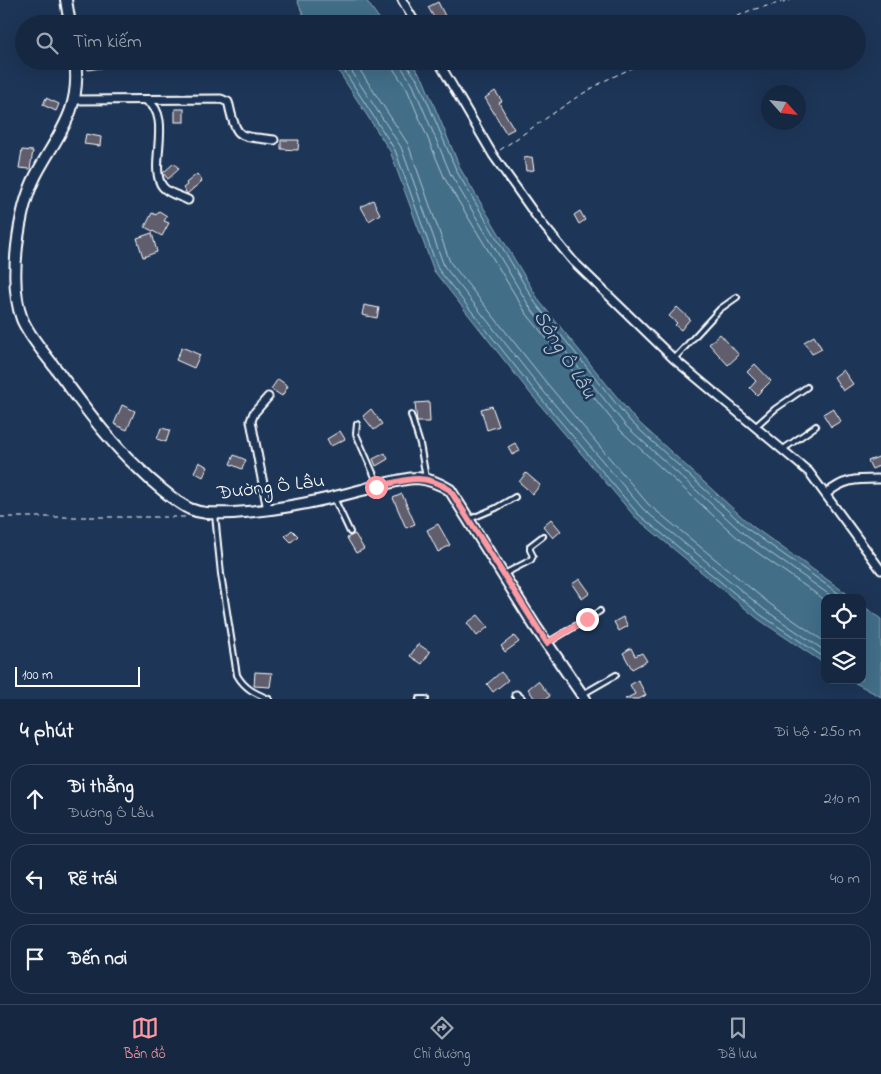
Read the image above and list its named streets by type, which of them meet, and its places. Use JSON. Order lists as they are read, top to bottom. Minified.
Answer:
{"streets":{"main road":["Đường Ô Lâu"]},"water":["Sông Ô Lâu"],"scale_bar":"100 m","north":"bottom right","page":{"search":"Tìm kiếm","scale":"100 m","heading":["4 phút","Đi bộ · 250 m"],"list":[["Đi thẳng","Đường Ô Lâu","210 m"],["Rẽ trái","40 m"],"Đến nơi"],"nav":["Bản đồ","Chỉ đường","Đã lưu"]}}
